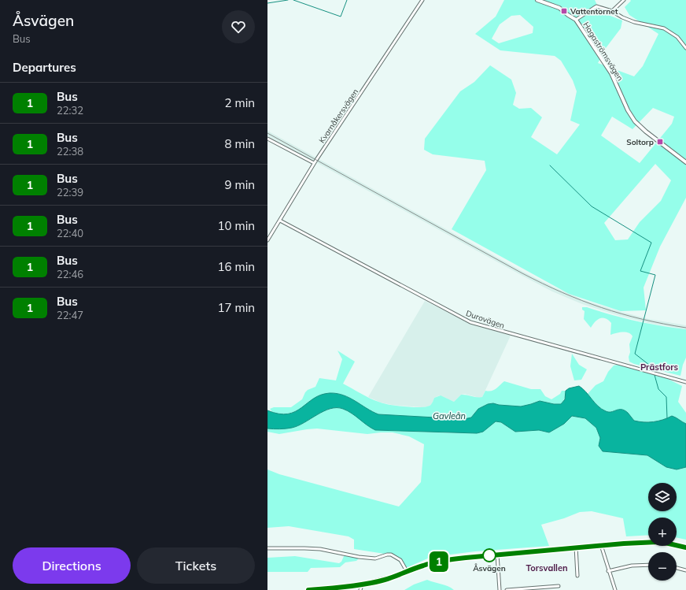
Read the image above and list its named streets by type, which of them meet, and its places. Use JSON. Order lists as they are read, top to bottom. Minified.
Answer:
{"streets":{"main road":["Hagaströmsvägen"],"street":["Kvarnåkersvägen","Durovägen"]},"crossings":[["Kvarnåkersvägen","Durovägen"]],"districts":["Prästfors","Torsvallen"],"water":["Gavleån"],"places":{"transit":["Vattentornet","Soltorp"],"other":["Åsvägen"]},"lines":["bus line 1"],"page":{"heading":[["Åsvägen","Bus"],"Departures"],"on_map":"1","list":[{"mark":"1","name":"Bus","note":"22:32","value":"2 min"},{"mark":"1","name":"Bus","note":"22:38","value":"8 min"},{"mark":"1","name":"Bus","note":"22:39","value":"9 min"},{"mark":"1","name":"Bus","note":"22:40","value":"10 min"},{"mark":"1","name":"Bus","note":"22:46","value":"16 min"},{"mark":"1","name":"Bus","note":"22:47","value":"17 min"}],"map_buttons":["+","−"],"buttons":["Directions","Tickets"]}}
